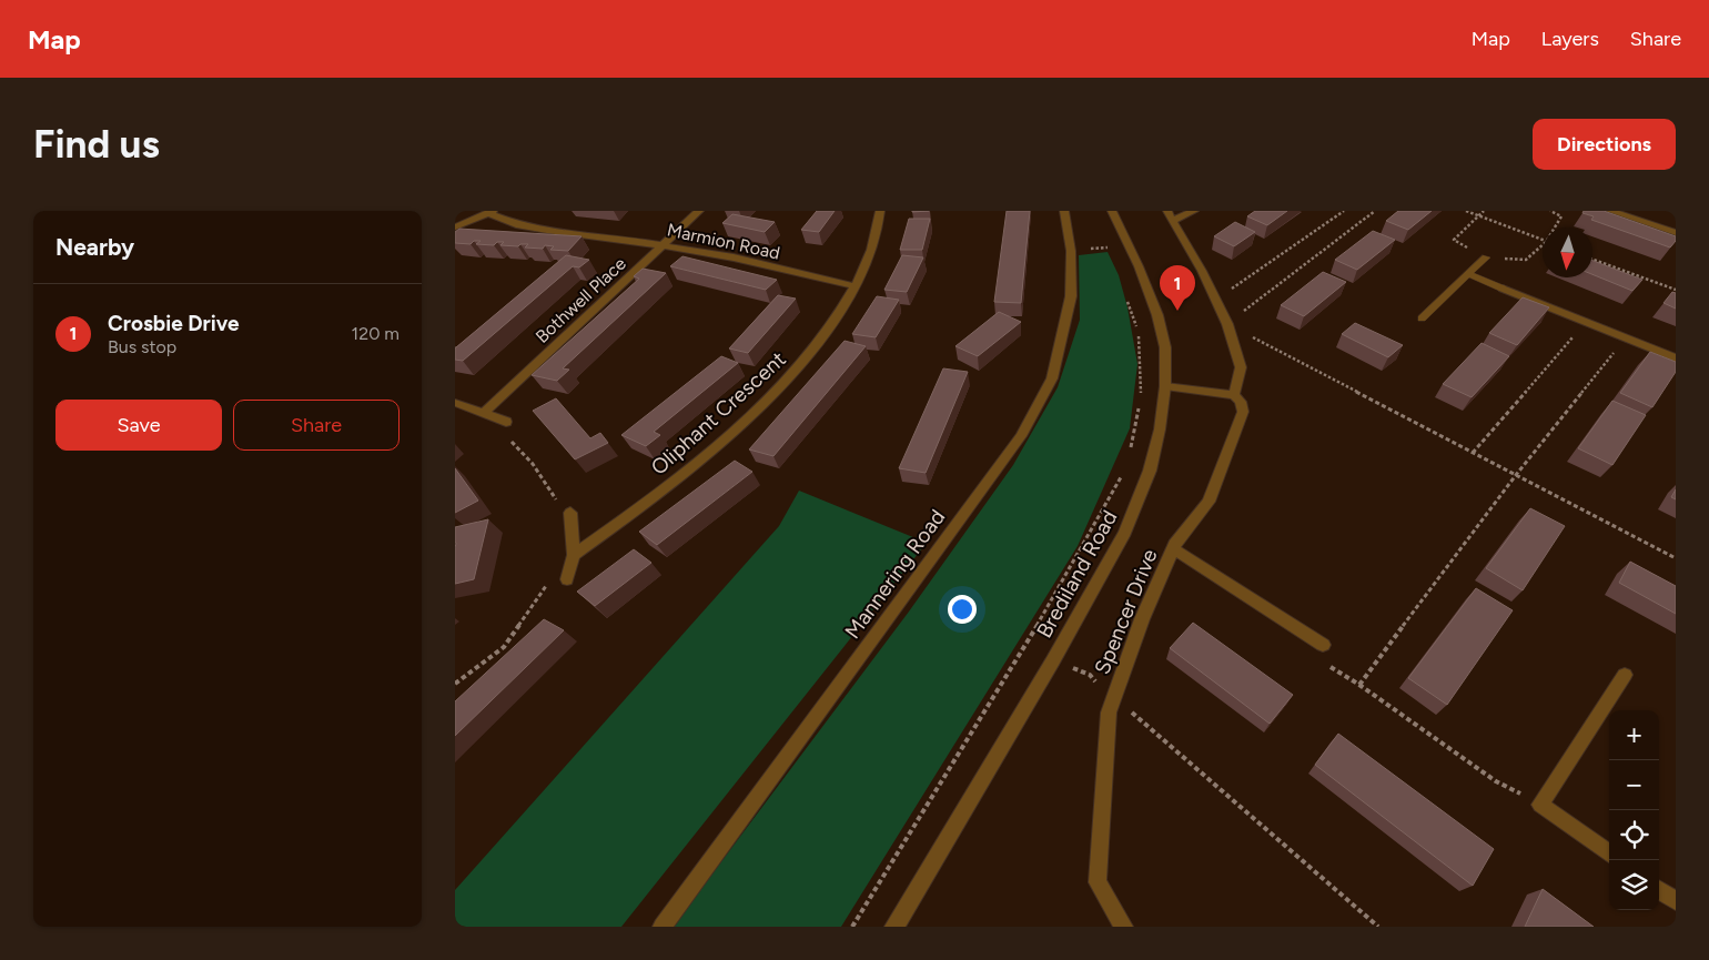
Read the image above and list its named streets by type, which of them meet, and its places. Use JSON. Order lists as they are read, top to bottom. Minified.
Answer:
{"streets":{"street":["Marmion Road","Bothwell Place","Oliphant Crescent","Mannering Road","Brediland Road","Spencer Drive"]},"crossings":[["Marmion Road","Bothwell Place"],["Marmion Road","Oliphant Crescent"]],"north":"bottom","page":{"header":"Map","nav":["Map","Layers","Share"],"buttons":["Directions",["Save","Share"]],"title":"Find us","heading":"Nearby","pins":"1","list":[{"mark":"1","name":"Crosbie Drive","note":"Bus stop","value":"120 m"}],"map_buttons":["+","−"]}}
